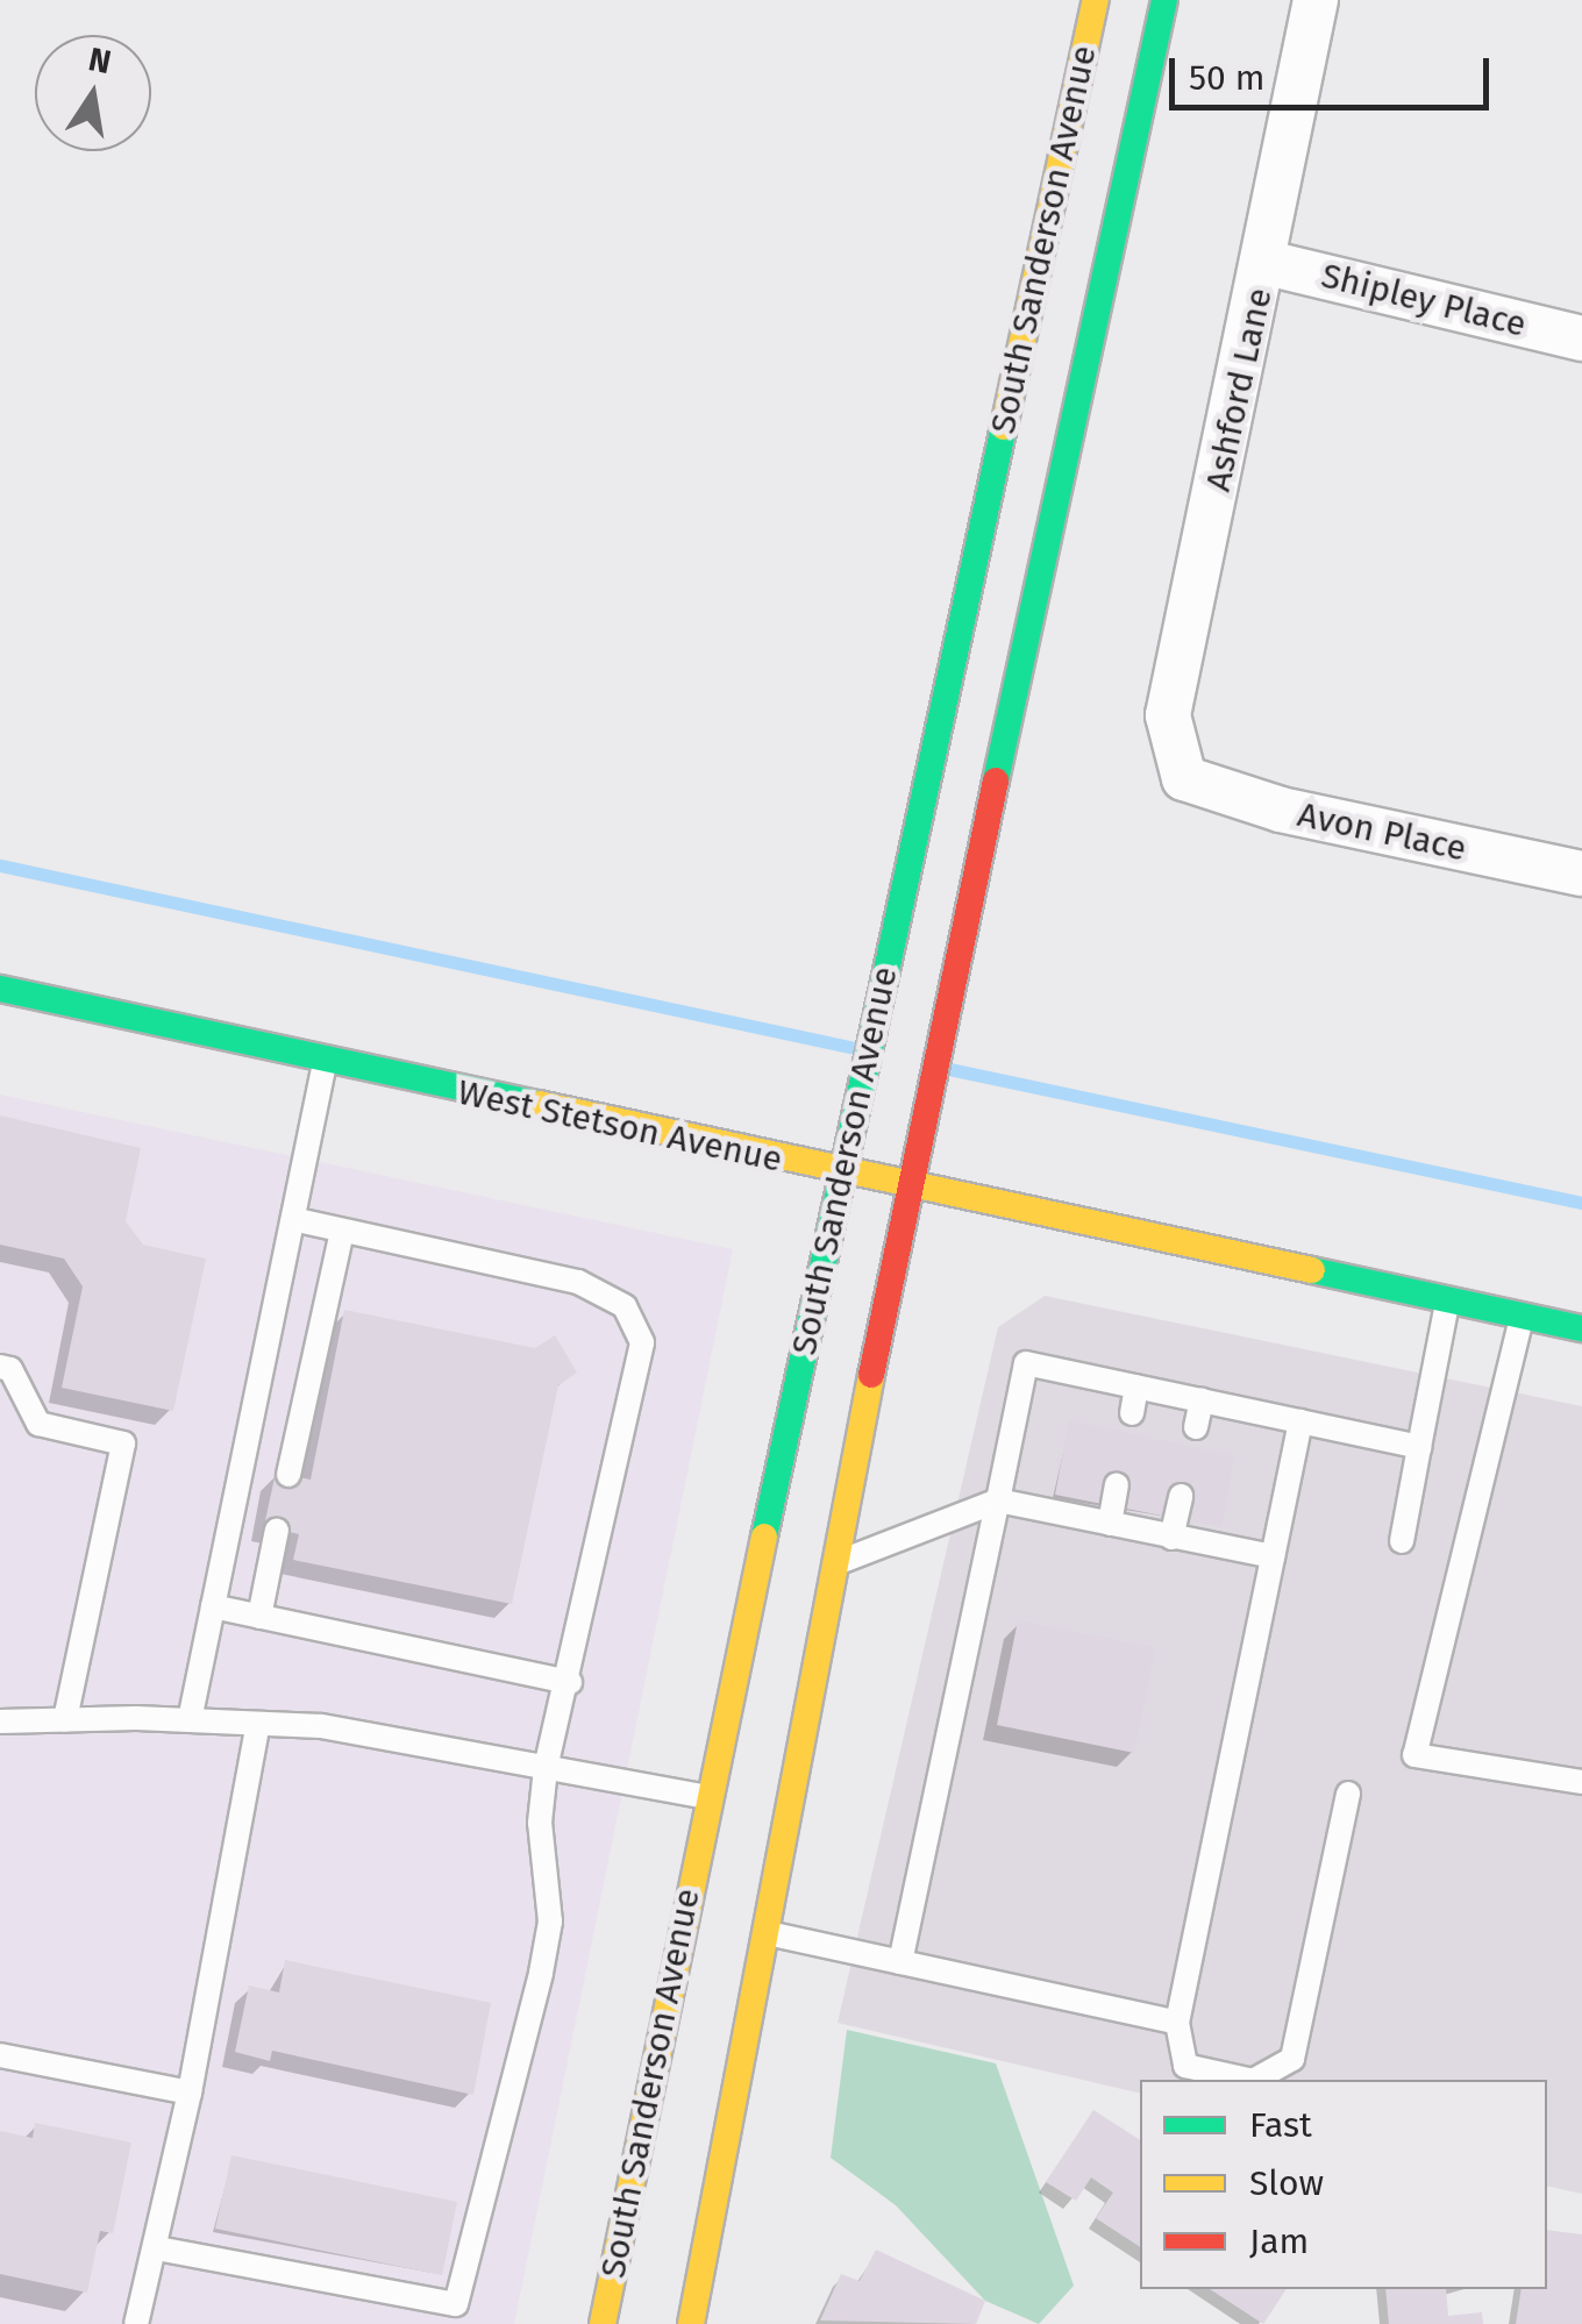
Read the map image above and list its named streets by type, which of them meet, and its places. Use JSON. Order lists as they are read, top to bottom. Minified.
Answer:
{"streets":{"main road":["South Sanderson Avenue","West Stetson Avenue"],"street":["Shipley Place","Ashford Lane","Avon Place"]},"crossings":[["South Sanderson Avenue","West Stetson Avenue"],["Shipley Place","Ashford Lane"],["Ashford Lane","Avon Place"]],"legend":["Fast","Slow","Jam"],"scale_bar":"50 m","north":"top"}
